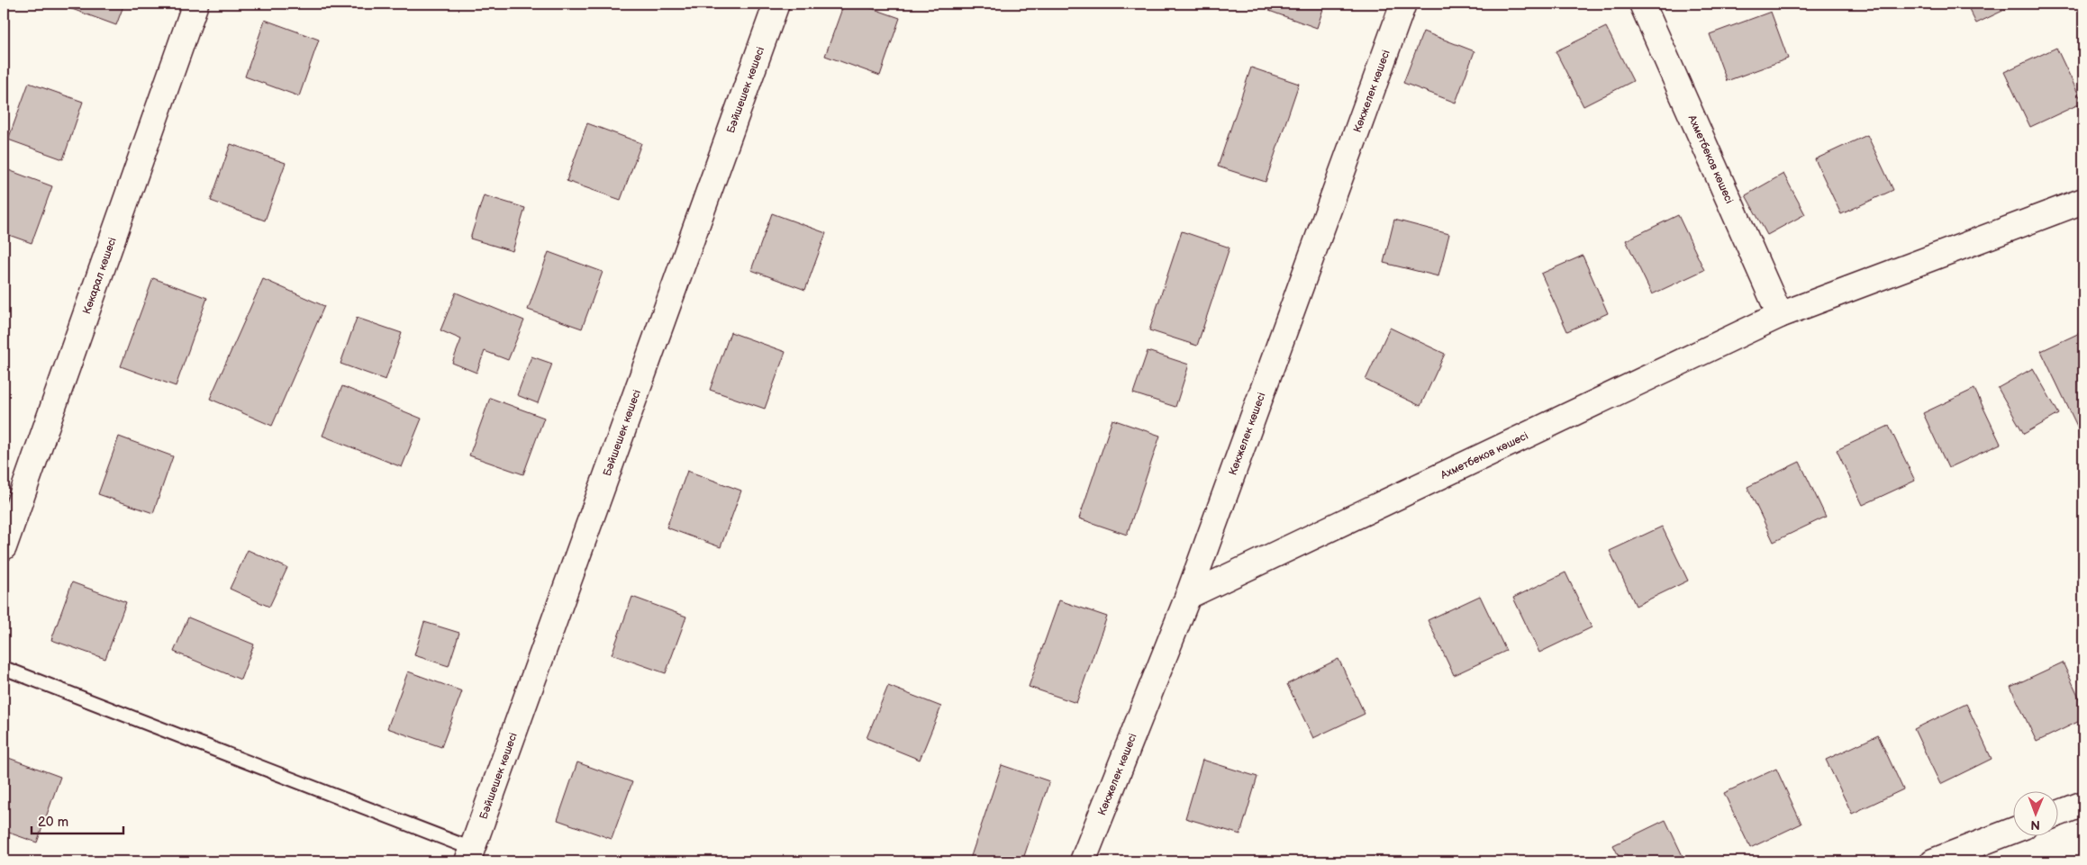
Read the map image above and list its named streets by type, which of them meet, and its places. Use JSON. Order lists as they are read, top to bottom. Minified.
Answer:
{"streets":{"street":["Бәйшешек көшесі","Көкжелек көшесі","Ахметбеков көшесі","Көкарал көшесі"]},"crossings":[["Көкжелек көшесі","Ахметбеков көшесі"]],"scale_bar":"20 m","north":"bottom"}
